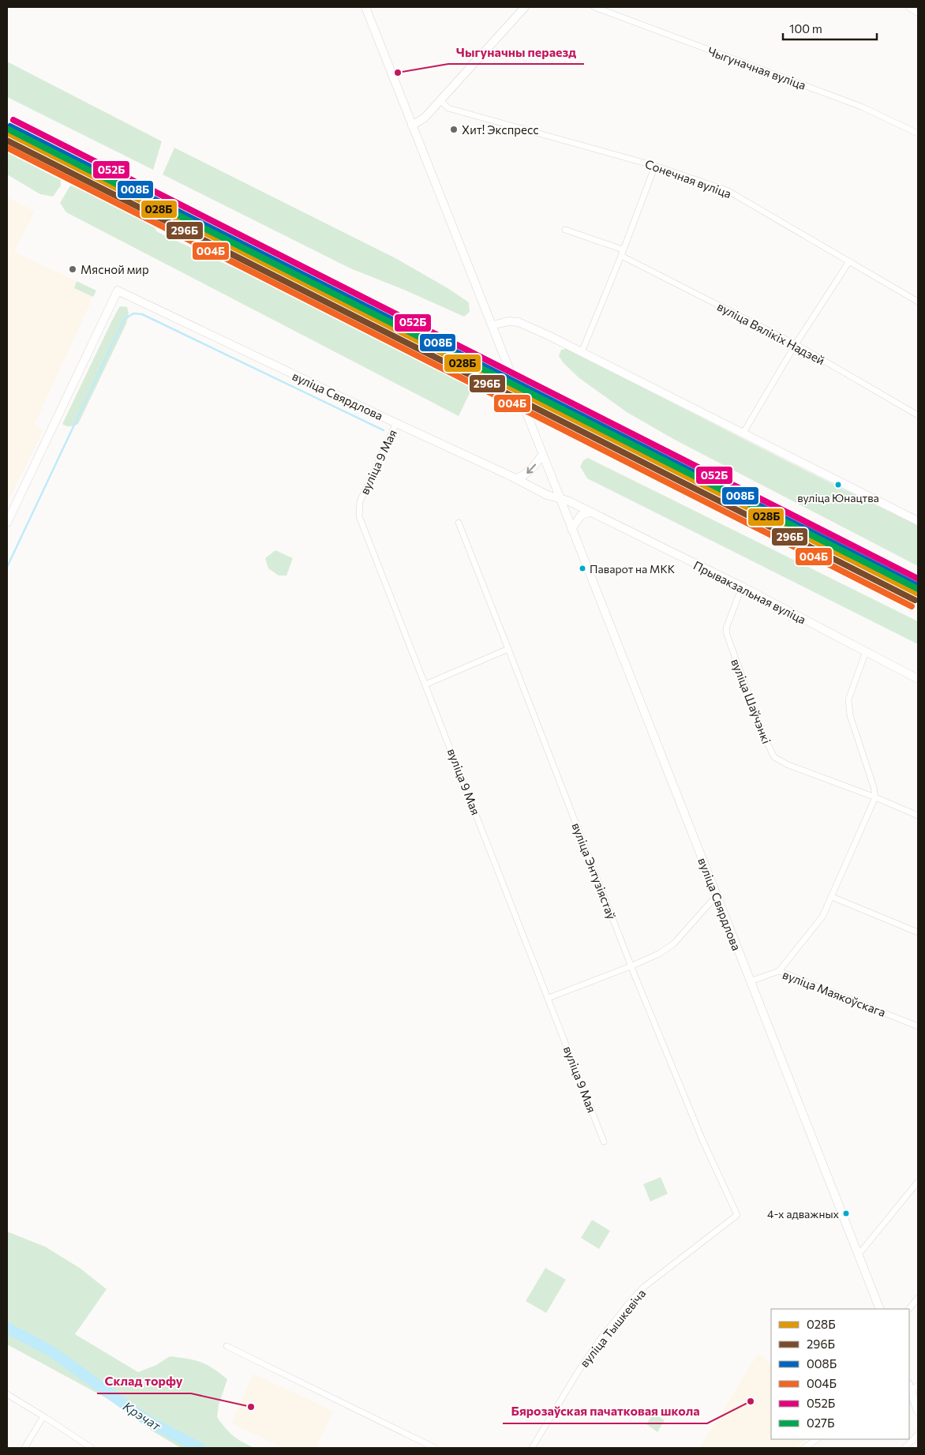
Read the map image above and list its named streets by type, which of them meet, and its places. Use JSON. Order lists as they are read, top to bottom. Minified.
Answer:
{"streets":{"street":["Чыгуначная вуліца","Сонечная вуліца","вуліца Вялікіх Надзей","вуліца Свярдлова","вуліца 9 Мая","Прывакзальная вуліца","вуліца Шаўчэнкі","вуліца Энтузіястаў","вуліца Маякоўскага","вуліца Тышкевіча"]},"crossings":[["вуліца Свярдлова","вуліца 9 Мая"],["вуліца Свярдлова","Прывакзальная вуліца"],["вуліца Свярдлова","вуліца Маякоўскага"],["Прывакзальная вуліца","вуліца Шаўчэнкі"],["вуліца Энтузіястаў","вуліца Тышкевіча"]],"water":["Крэчат"],"places":["Чыгуначны пераезд","Хит! Экспресс","Мясной мир","вуліца Юнацтва","Паварот на МКК","4-х адважных","Бярозаўская пачатковая школа","Склад торфу"],"lines":["transit line 052Б","transit line 008Б","transit line 027Б","transit line 028Б","transit line 296Б","transit line 004Б"],"legend":["028Б","296Б","008Б","004Б","052Б","027Б"],"scale_bar":"100 m"}
